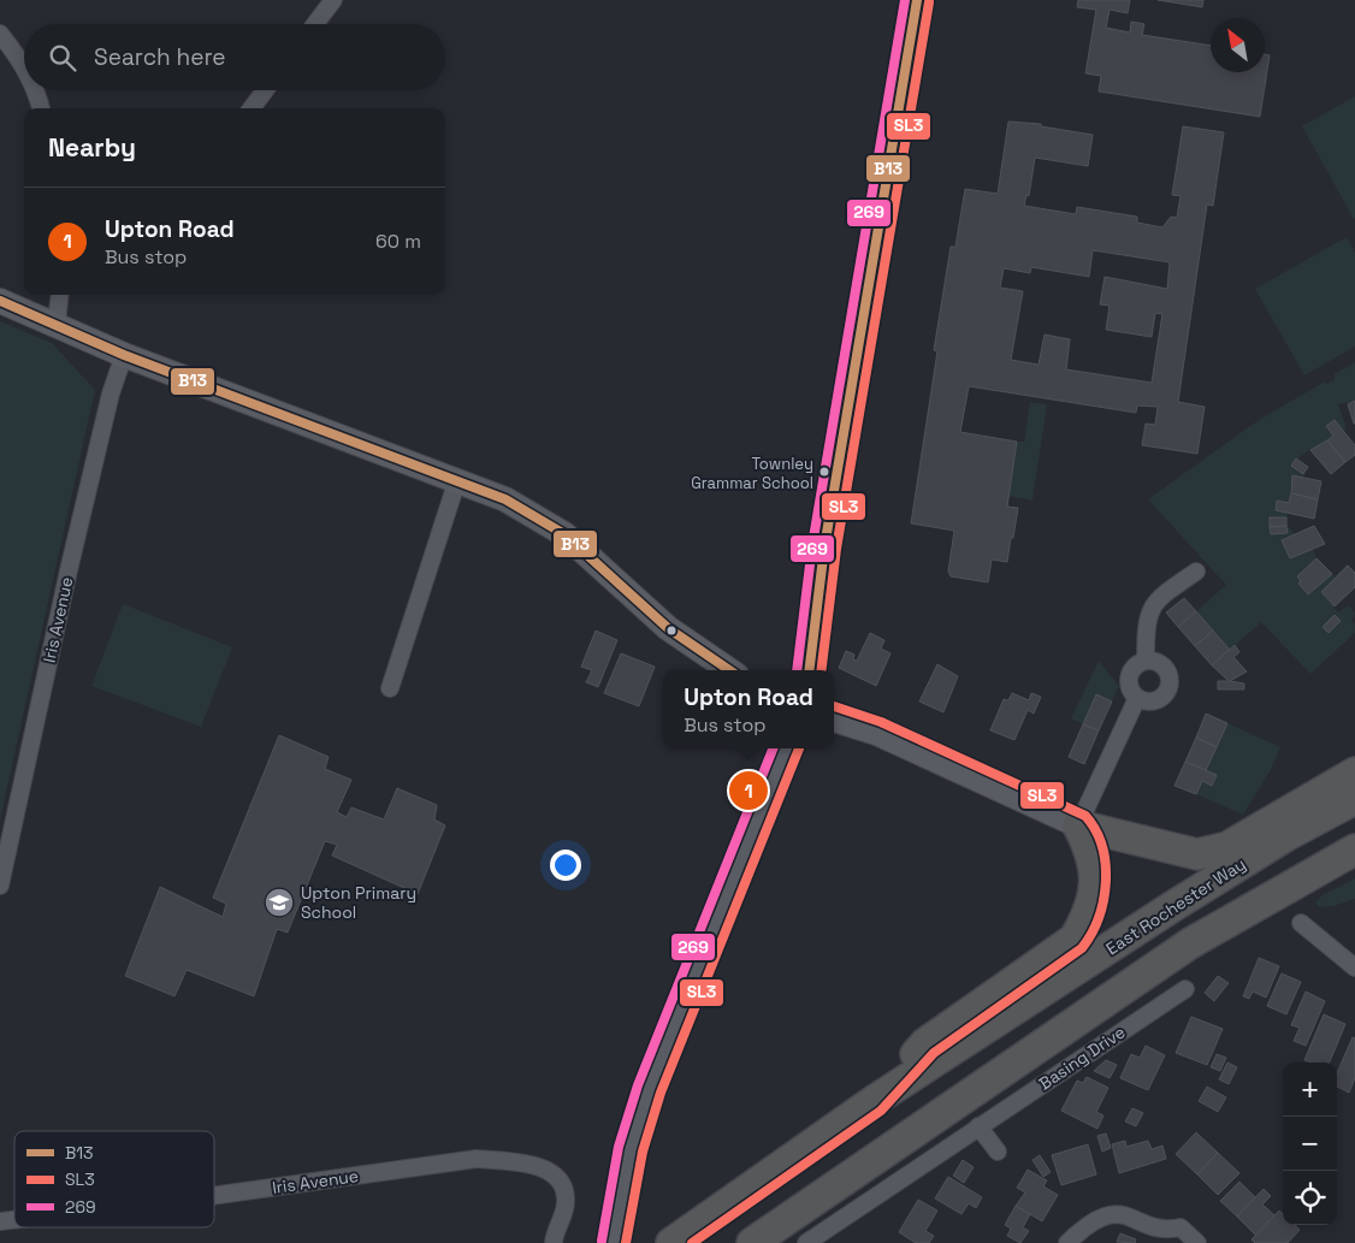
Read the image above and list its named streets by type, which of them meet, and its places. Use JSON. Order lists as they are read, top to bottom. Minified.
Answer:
{"streets":{"highway":["East Rochester Way"],"street":["Iris Avenue","Basing Drive"]},"places":{"other":["Townley Grammar School"],"school or university":["Upton Primary School"]},"lines":["transit line B13","transit line 269","transit line SL3"],"legend":["B13","SL3","269"],"north":"top left","page":{"search":"Search here","heading":"Nearby","list":[{"mark":"1","name":"Upton Road","note":"Bus stop","value":"60 m"}],"popup":["Upton Road","Bus stop"],"pins":"1","map_buttons":["+","−"]}}
